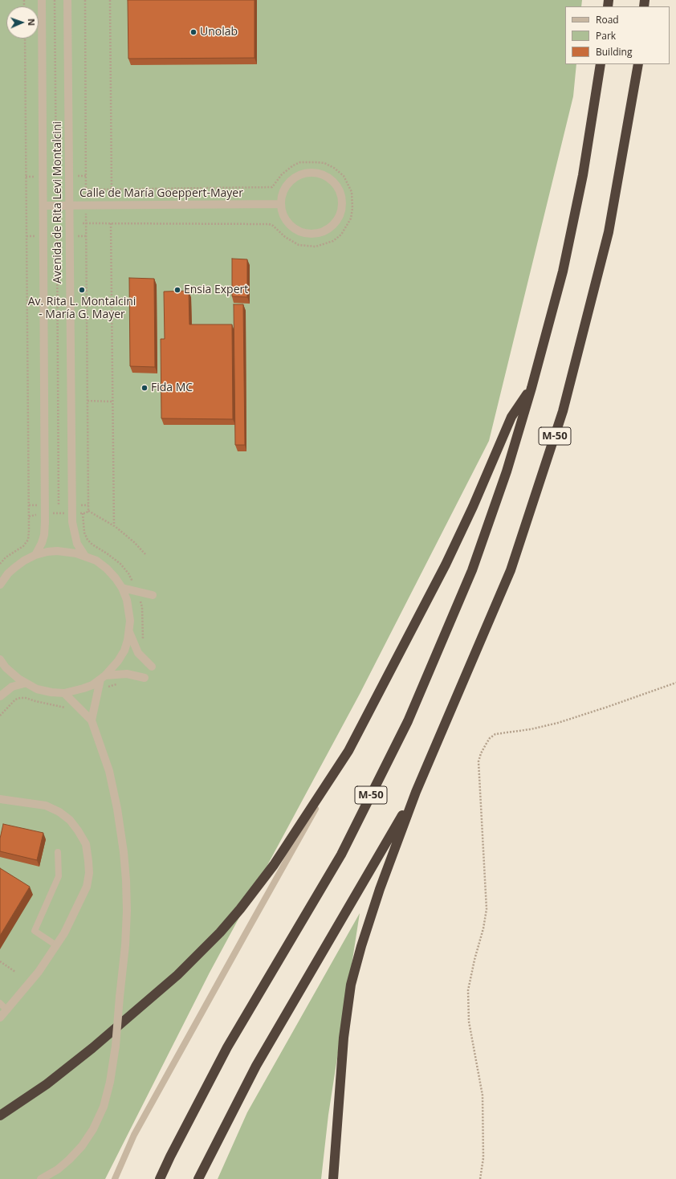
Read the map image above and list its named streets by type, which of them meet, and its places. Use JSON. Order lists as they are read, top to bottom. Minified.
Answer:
{"streets":{"highway":["M-50"],"street":["Calle de María Goeppert-Mayer","Avenida de Rita Levi Montalcini"]},"crossings":[["Calle de María Goeppert-Mayer","Avenida de Rita Levi Montalcini"]],"places":["Unolab","Av. Rita L. Montalcini - María G. Mayer","Ensia Expert","Fida MC"],"legend":["Road","Park","Building"],"north":"right"}
